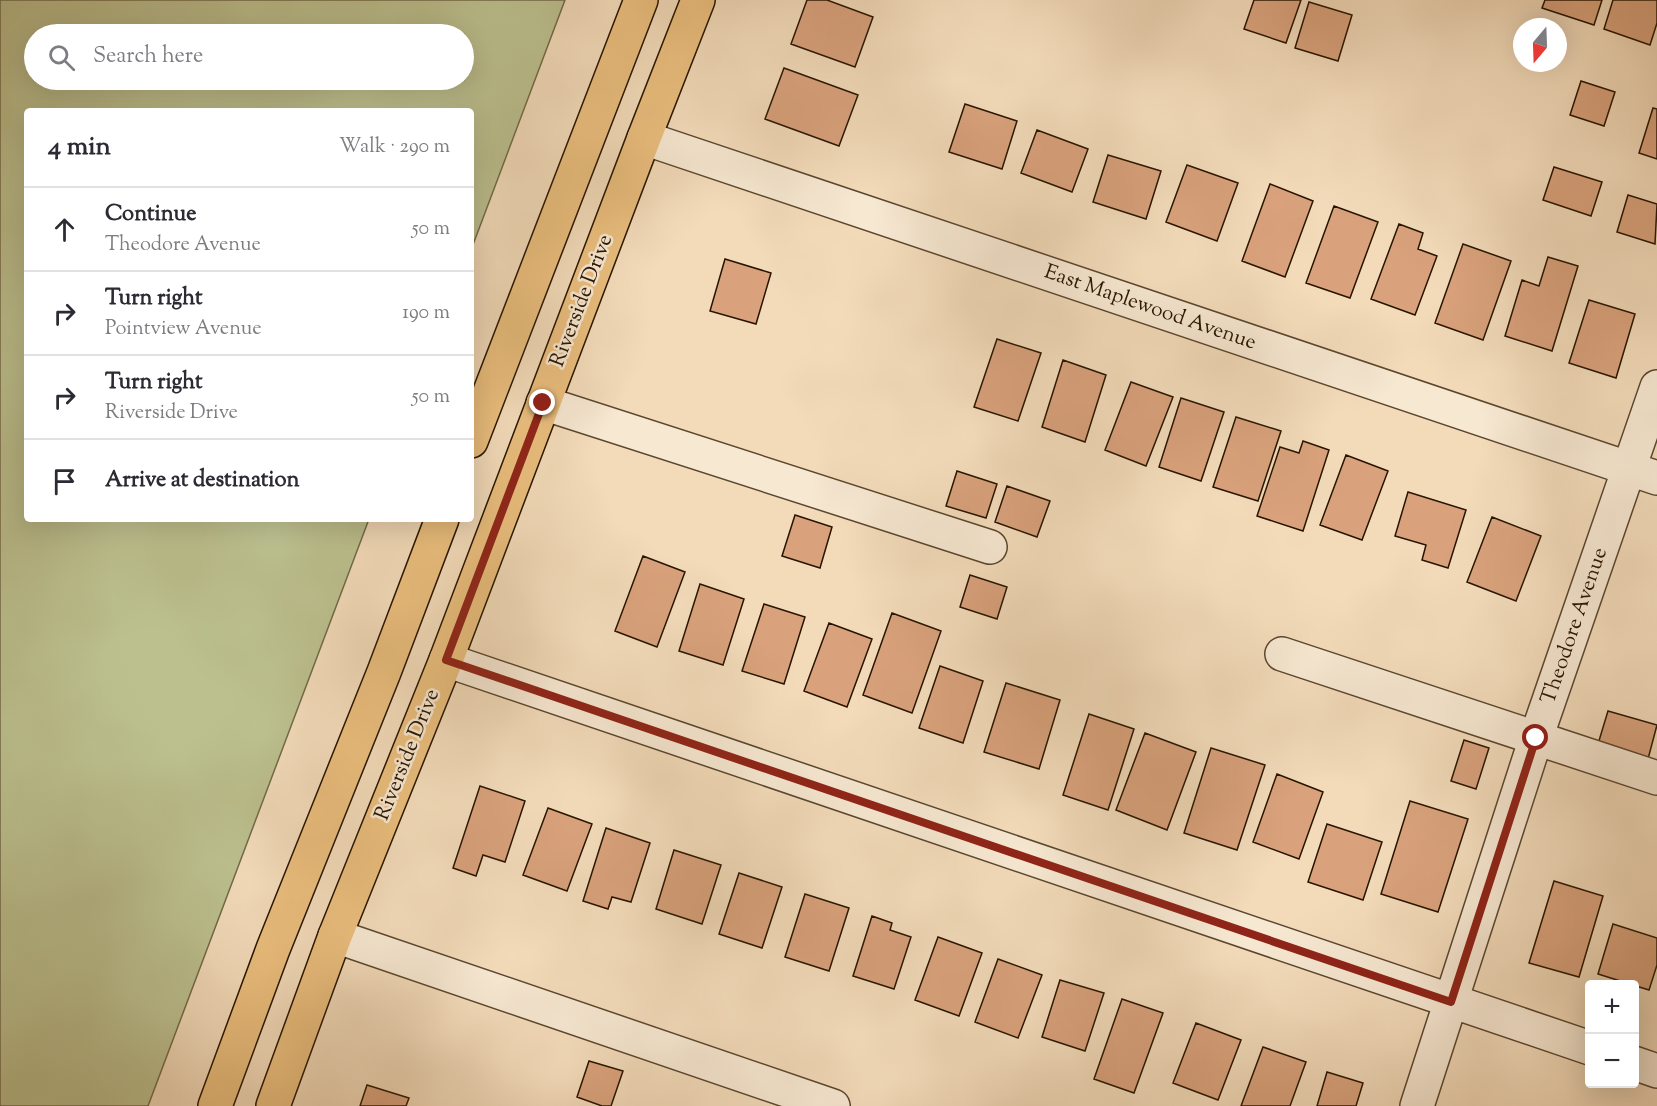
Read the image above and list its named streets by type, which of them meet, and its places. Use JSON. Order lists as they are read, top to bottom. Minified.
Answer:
{"streets":{"main road":["Riverside Drive"],"street":["East Maplewood Avenue","Theodore Avenue"]},"crossings":[["Riverside Drive","East Maplewood Avenue"],["East Maplewood Avenue","Theodore Avenue"]],"north":"bottom","page":{"search":"Search here","heading":["4 min","Walk · 290 m"],"list":[["Continue","Theodore Avenue","50 m"],["Turn right","Pointview Avenue","190 m"],["Turn right","Riverside Drive","50 m"],"Arrive at destination"],"map_buttons":["+","−"]}}
